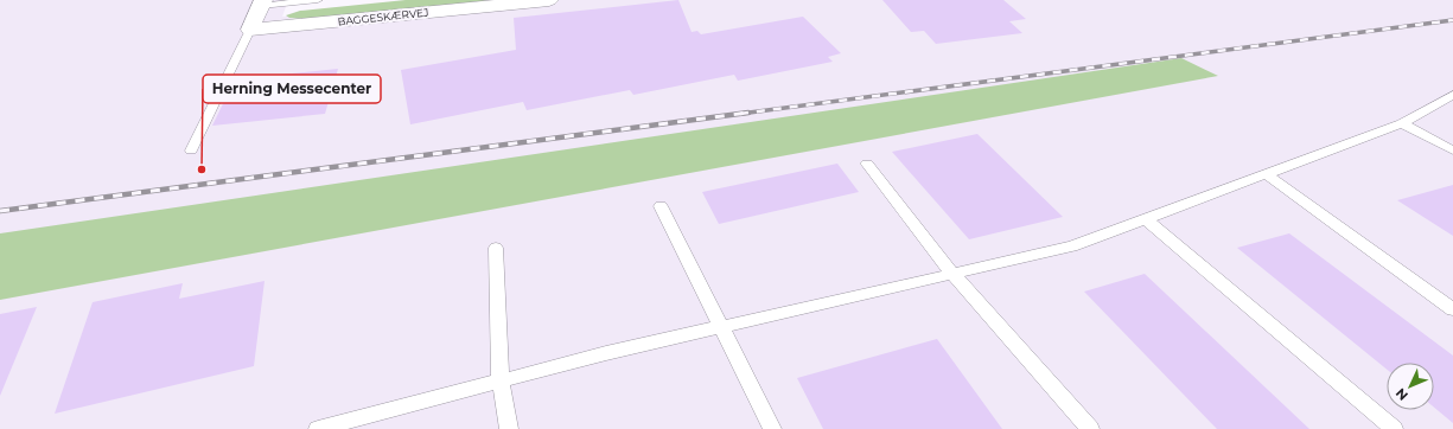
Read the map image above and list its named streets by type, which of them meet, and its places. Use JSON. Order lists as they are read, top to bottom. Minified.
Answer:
{"streets":{"street":["BAGGESKÆRVEJ"]},"places":["Herning Messecenter"],"north":"bottom left"}
